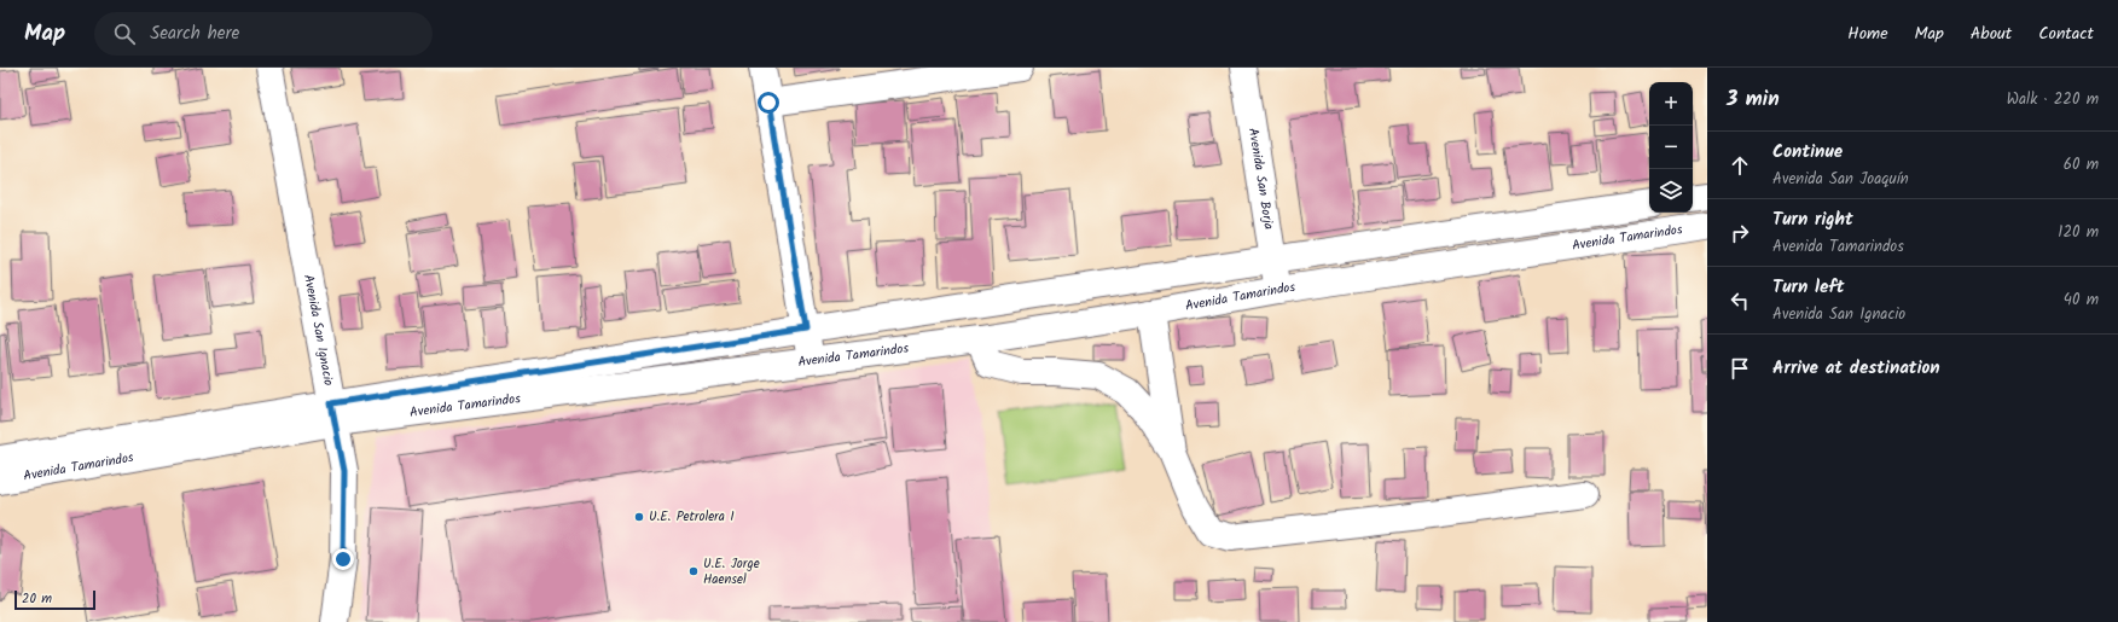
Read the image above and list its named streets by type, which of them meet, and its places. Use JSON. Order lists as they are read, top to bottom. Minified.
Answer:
{"streets":{"street":["Avenida San Borja","Avenida Tamarindos","Avenida San Ignacio"]},"crossings":[["Avenida San Borja","Avenida Tamarindos"],["Avenida Tamarindos","Avenida San Ignacio"]],"places":["U.E. Petrolera I","U.E. Jorge Haensel"],"scale_bar":"20 m","page":{"header":"Map","search":"Search here","nav":["Home","Map","About","Contact"],"heading":["3 min","Walk · 220 m"],"map_buttons":["+","−"],"list":[["Continue","Avenida San Joaquín","60 m"],["Turn right","Avenida Tamarindos","120 m"],["Turn left","Avenida San Ignacio","40 m"],"Arrive at destination"],"scale":"20 m"}}
